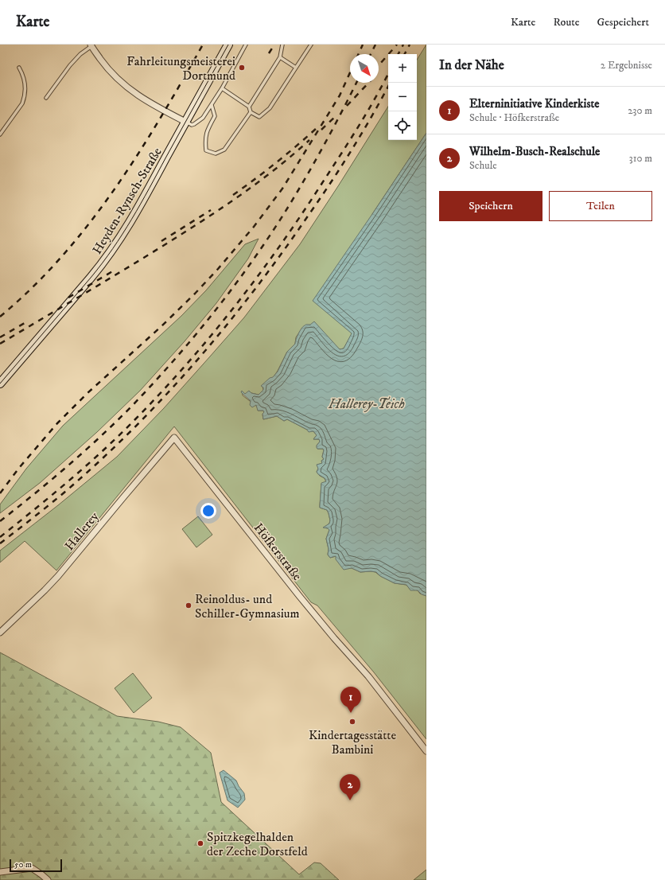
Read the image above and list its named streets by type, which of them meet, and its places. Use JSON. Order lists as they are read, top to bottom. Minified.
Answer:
{"streets":{"main road":["Heyden-Rynsch-Straße"],"street":["Hallerey","Höfkerstraße"]},"crossings":[["Hallerey","Höfkerstraße"]],"water":["Hallerey-Teich"],"places":["Fahrleitungsmeisterei Dortmund","Reinoldus- und Schiller-Gymnasium","Kindertagesstätte Bambini","Spitzkegelhalden der Zeche Dorstfeld"],"scale_bar":"50 m","north":"bottom right","page":{"header":"Karte","nav":["Karte","Route","Gespeichert"],"heading":["In der Nähe","2 Ergebnisse"],"map_buttons":["+","−"],"list":[{"mark":"1","name":"Elterninitiative Kinderkiste","note":"Schule · Höfkerstraße","value":"230 m"},{"mark":"2","name":"Wilhelm-Busch-Realschule","note":"Schule","value":"310 m"}],"buttons":["Speichern","Teilen"],"pins":["1","2"],"scale":"50 m"}}
